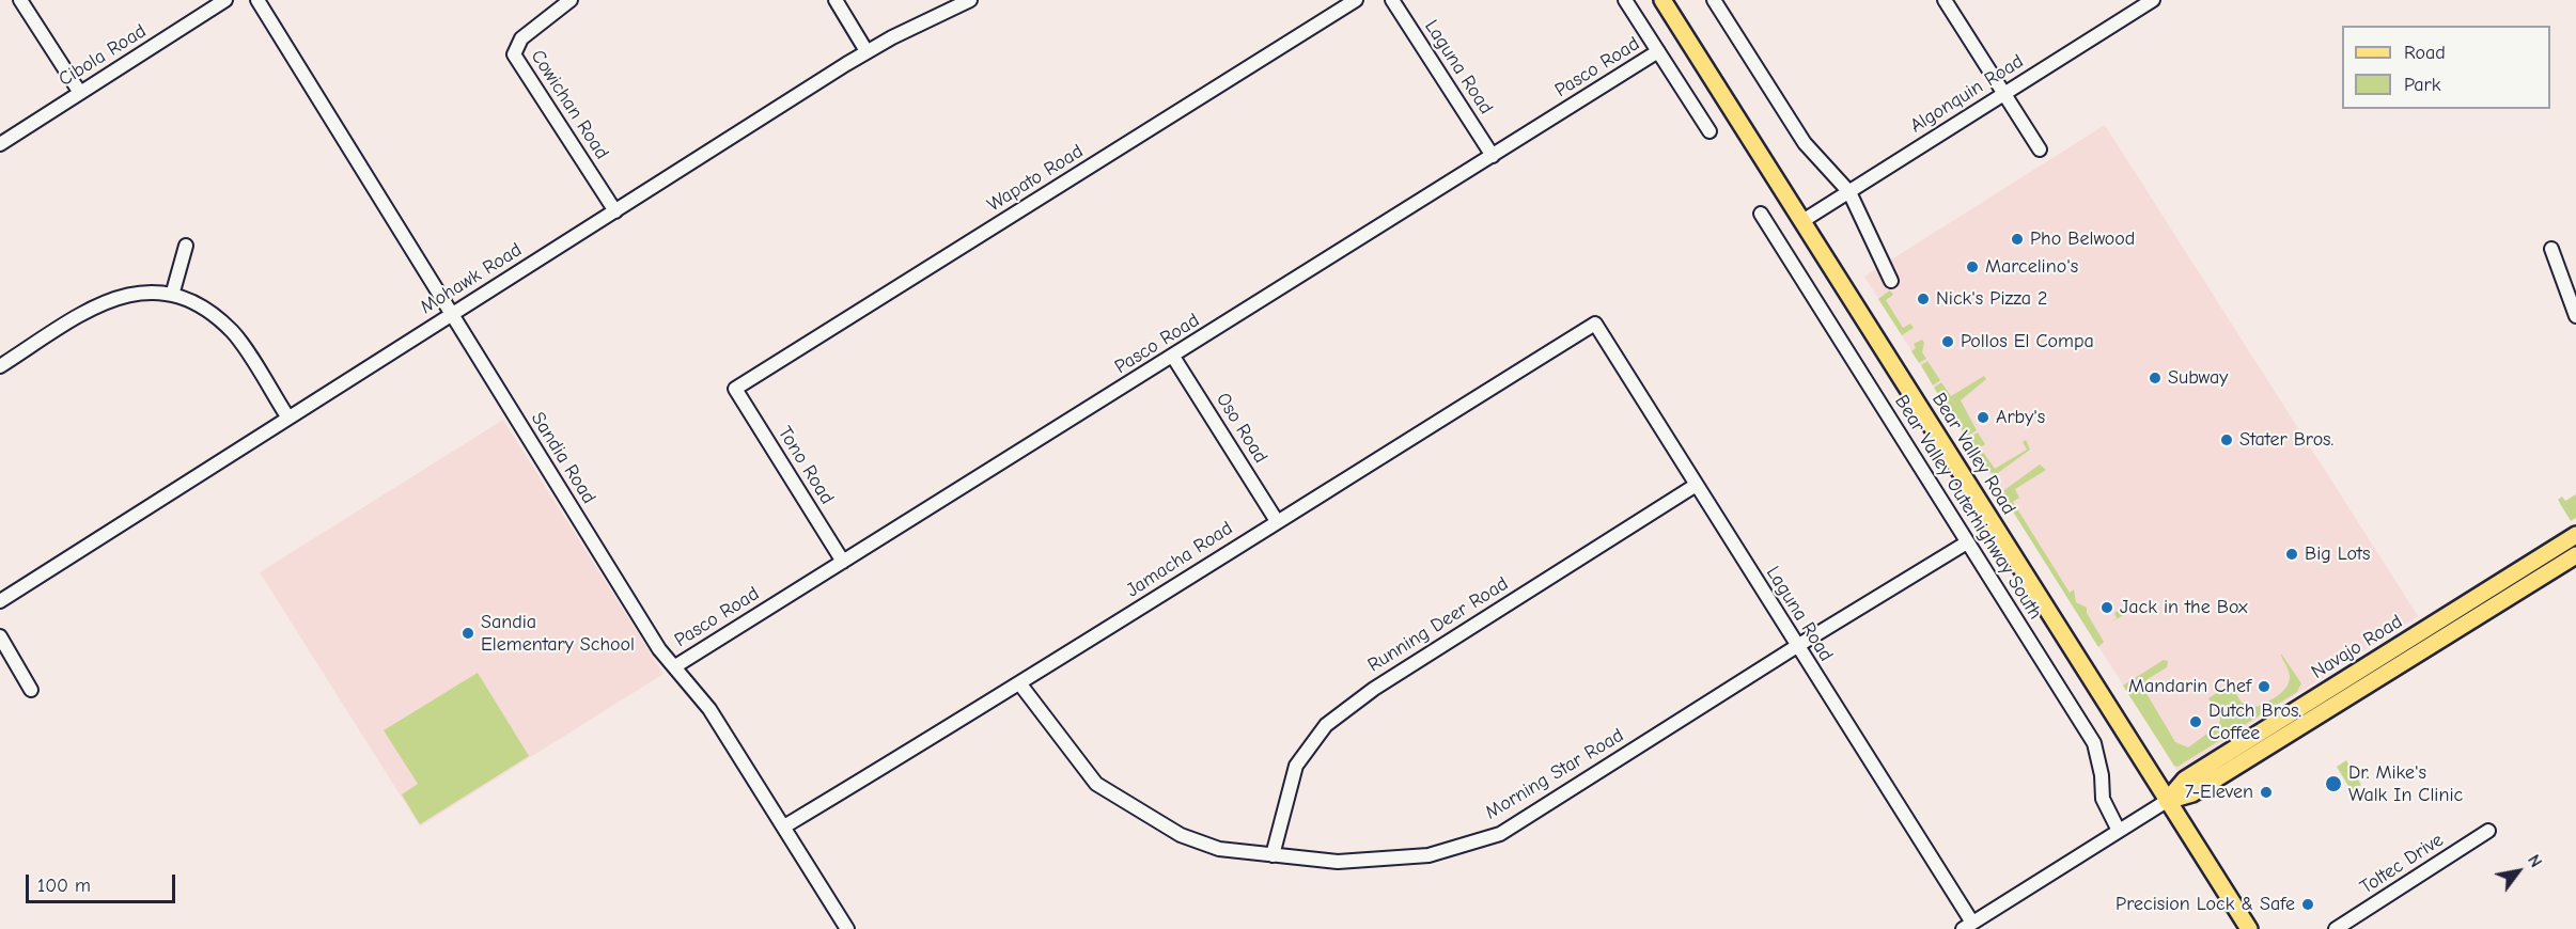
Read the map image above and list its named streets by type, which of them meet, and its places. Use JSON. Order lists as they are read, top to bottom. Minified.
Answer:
{"streets":{"main road":["Bear Valley Road","Navajo Road"],"street":["Cibola Road","Laguna Road","Pasco Road","Algonquin Road","Cowichan Road","Wapato Road","Mohawk Road","Oso Road","Sandia Road","Tono Road","Bear Valley Outerhighway South","Jamacha Road","Running Deer Road","Morning Star Road","Toltec Drive"]},"crossings":[["Laguna Road","Pasco Road"],["Laguna Road","Jamacha Road"],["Laguna Road","Running Deer Road"],["Laguna Road","Navajo Road"],["Laguna Road","Morning Star Road"],["Pasco Road","Oso Road"],["Pasco Road","Sandia Road"],["Pasco Road","Tono Road"],["Algonquin Road","Bear Valley Road"],["Cowichan Road","Mohawk Road"],["Wapato Road","Tono Road"],["Mohawk Road","Sandia Road"],["Oso Road","Jamacha Road"],["Bear Valley Road","Navajo Road"],["Sandia Road","Jamacha Road"],["Bear Valley Outerhighway South","Navajo Road"],["Bear Valley Outerhighway South","Morning Star Road"],["Jamacha Road","Morning Star Road"],["Running Deer Road","Morning Star Road"]],"places":["Pho Belwood","Marcelino's","Nick's Pizza 2","Pollos El Compa","Subway","Arby's","Stater Bros.","Big Lots","Jack in the Box","Sandia Elementary School","Mandarin Chef","Dutch Bros. Coffee","Dr. Mike's Walk In Clinic","7-Eleven","Precision Lock & Safe"],"legend":["Road","Park"],"scale_bar":"100 m","north":"top right"}
